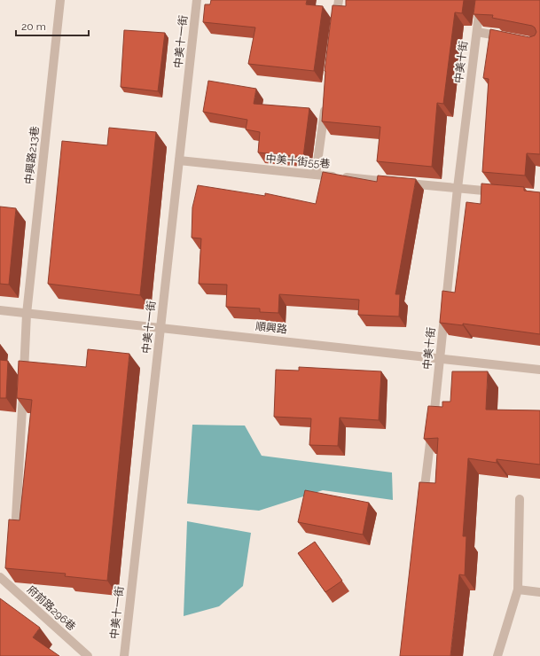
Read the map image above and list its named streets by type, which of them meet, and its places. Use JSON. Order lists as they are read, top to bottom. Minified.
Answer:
{"streets":{"street":["中美十一街","中美十街","中興路213巷","中美十街55巷","順興路","府前路296巷"]},"crossings":[["中美十一街","中美十街55巷"],["中美十一街","順興路"],["中美十街","中美十街55巷"],["中美十街","順興路"],["中興路213巷","順興路"]],"scale_bar":"20 m"}
